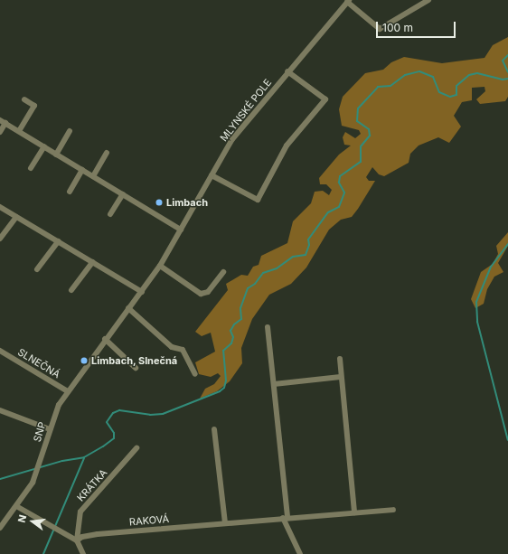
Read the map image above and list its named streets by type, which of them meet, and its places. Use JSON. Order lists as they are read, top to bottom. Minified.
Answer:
{"streets":{"street":["MLYNSKÉ POLE","SLNEČNÁ","SNP","KRÁTKA","RAKOVÁ"]},"crossings":[["MLYNSKÉ POLE","SNP"],["SLNEČNÁ","SNP"],["KRÁTKA","RAKOVÁ"]],"places":["Limbach","Limbach, Slnečná"],"scale_bar":"100 m","north":"left"}
